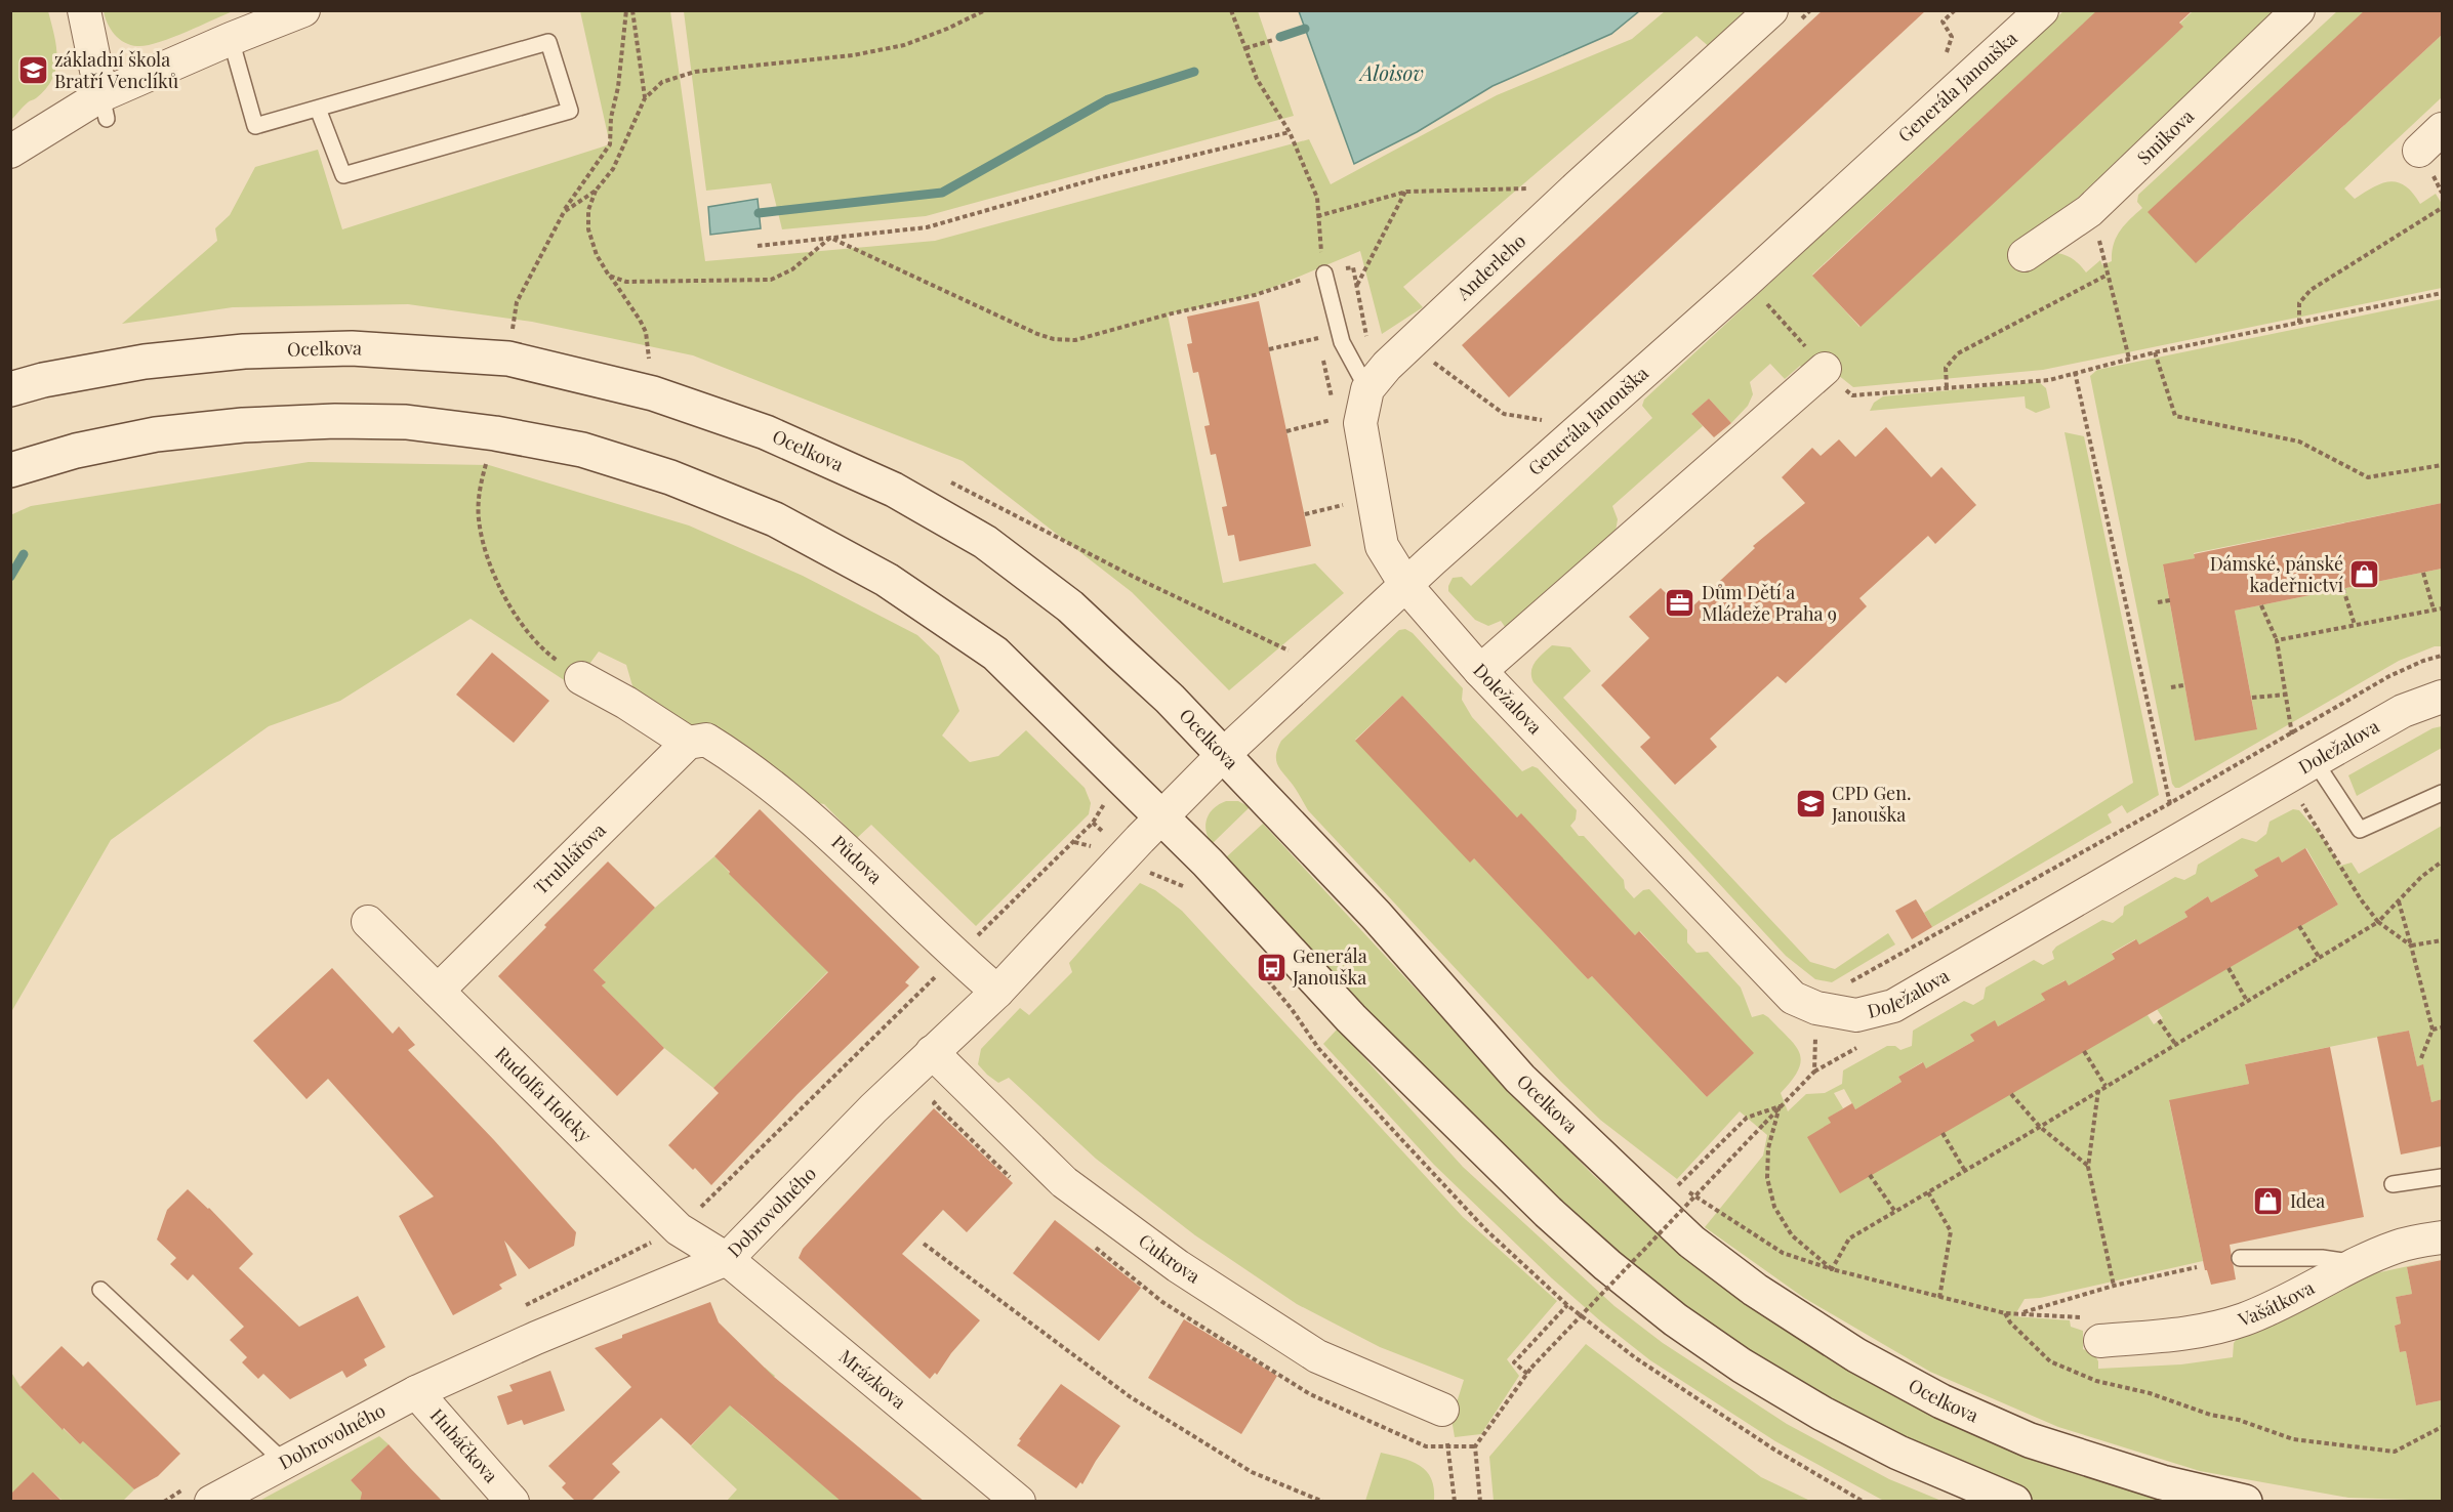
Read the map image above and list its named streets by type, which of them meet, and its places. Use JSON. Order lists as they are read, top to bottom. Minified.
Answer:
{"streets":{"street":["Generála Janouška","Smikova","Anderleho","Ocelkova","Doležalova","Truhlářova","Půdova","Rudolfa Holeky","Dobrovolného","Cukrova","Vašátkova","Mrázkova","Hubáčkova"]},"crossings":[["Generála Janouška","Ocelkova"],["Generála Janouška","Doležalova"],["Generála Janouška","Dobrovolného"],["Truhlářova","Půdova"],["Truhlářova","Rudolfa Holeky"],["Půdova","Dobrovolného"],["Rudolfa Holeky","Dobrovolného"],["Rudolfa Holeky","Mrázkova"],["Dobrovolného","Cukrova"],["Dobrovolného","Mrázkova"],["Dobrovolného","Hubáčkova"]],"water":["Aloisov"],"places":{"school or university":["základní škola Bratří Venclíků","CPD Gen. Janouška"],"shop":["Dámské, pánské kadeřnictví","Idea"],"office":["Dům Dětí a Mládeže Praha 9"],"bus stop":["Generála Janouška"]}}
